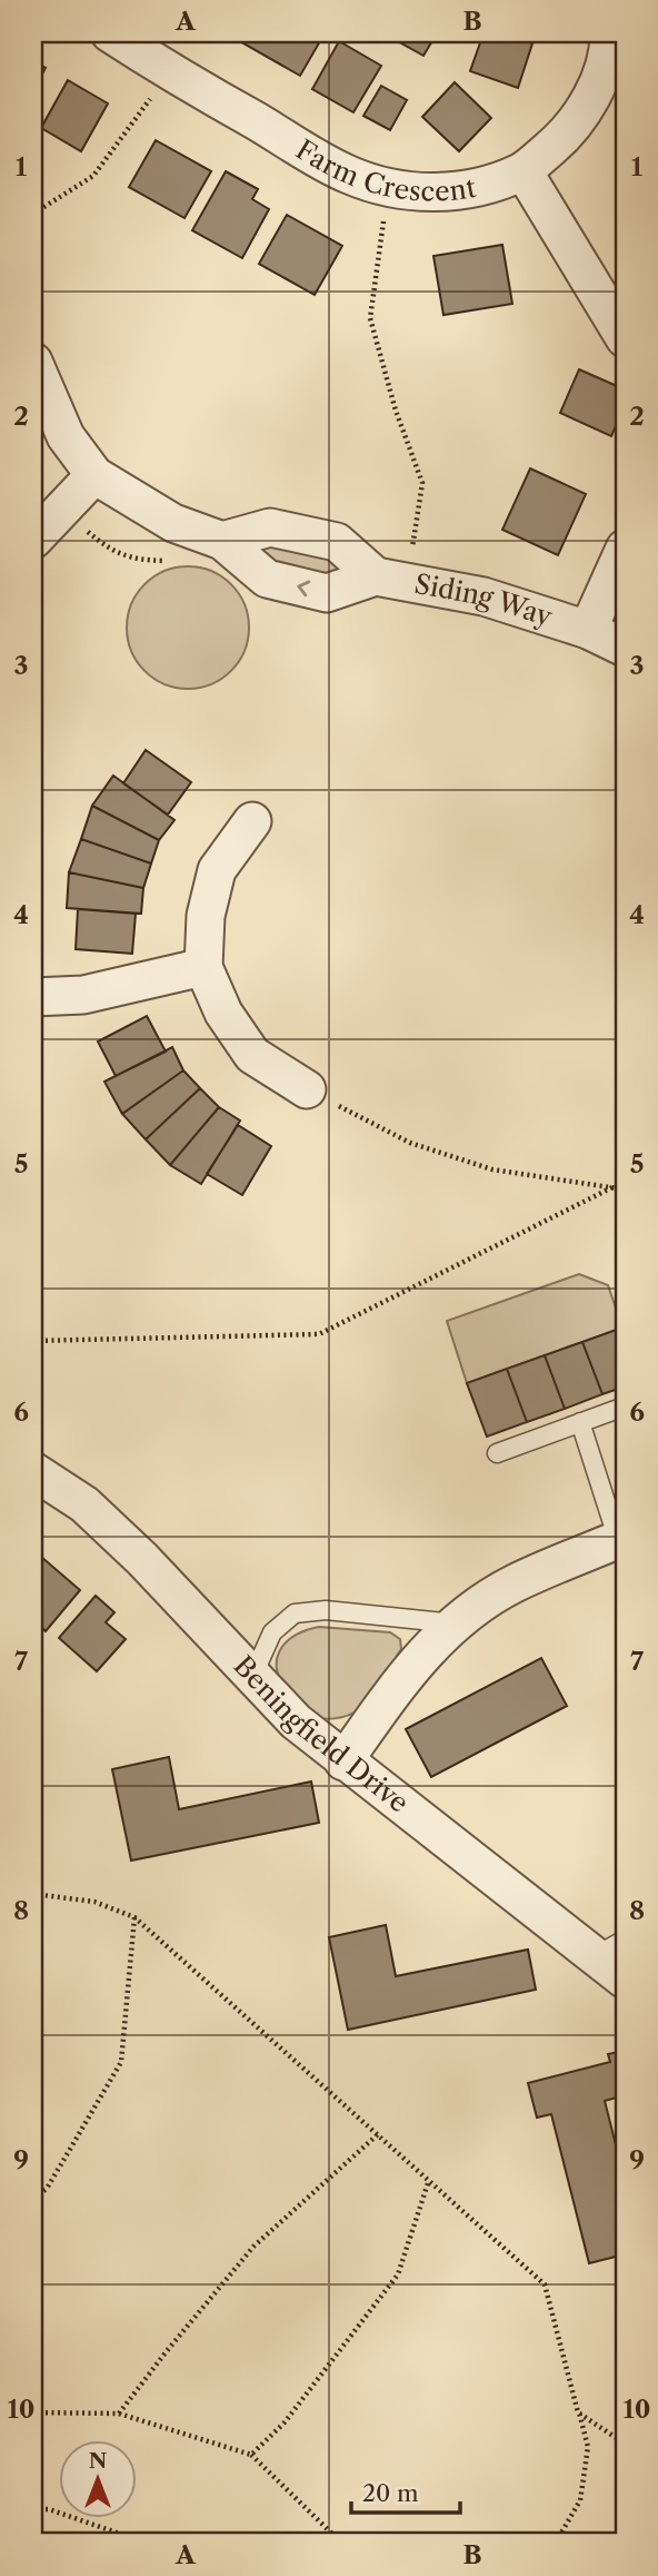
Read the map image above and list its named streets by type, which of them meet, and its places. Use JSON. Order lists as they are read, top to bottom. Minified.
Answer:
{"streets":{"street":["Farm Crescent","Siding Way","Beningfield Drive"]},"scale_bar":"20 m","north":"top","grid":{"columns":["A","B"],"rows":["1","2","3","4","5","6","7","8","9","10"]}}
